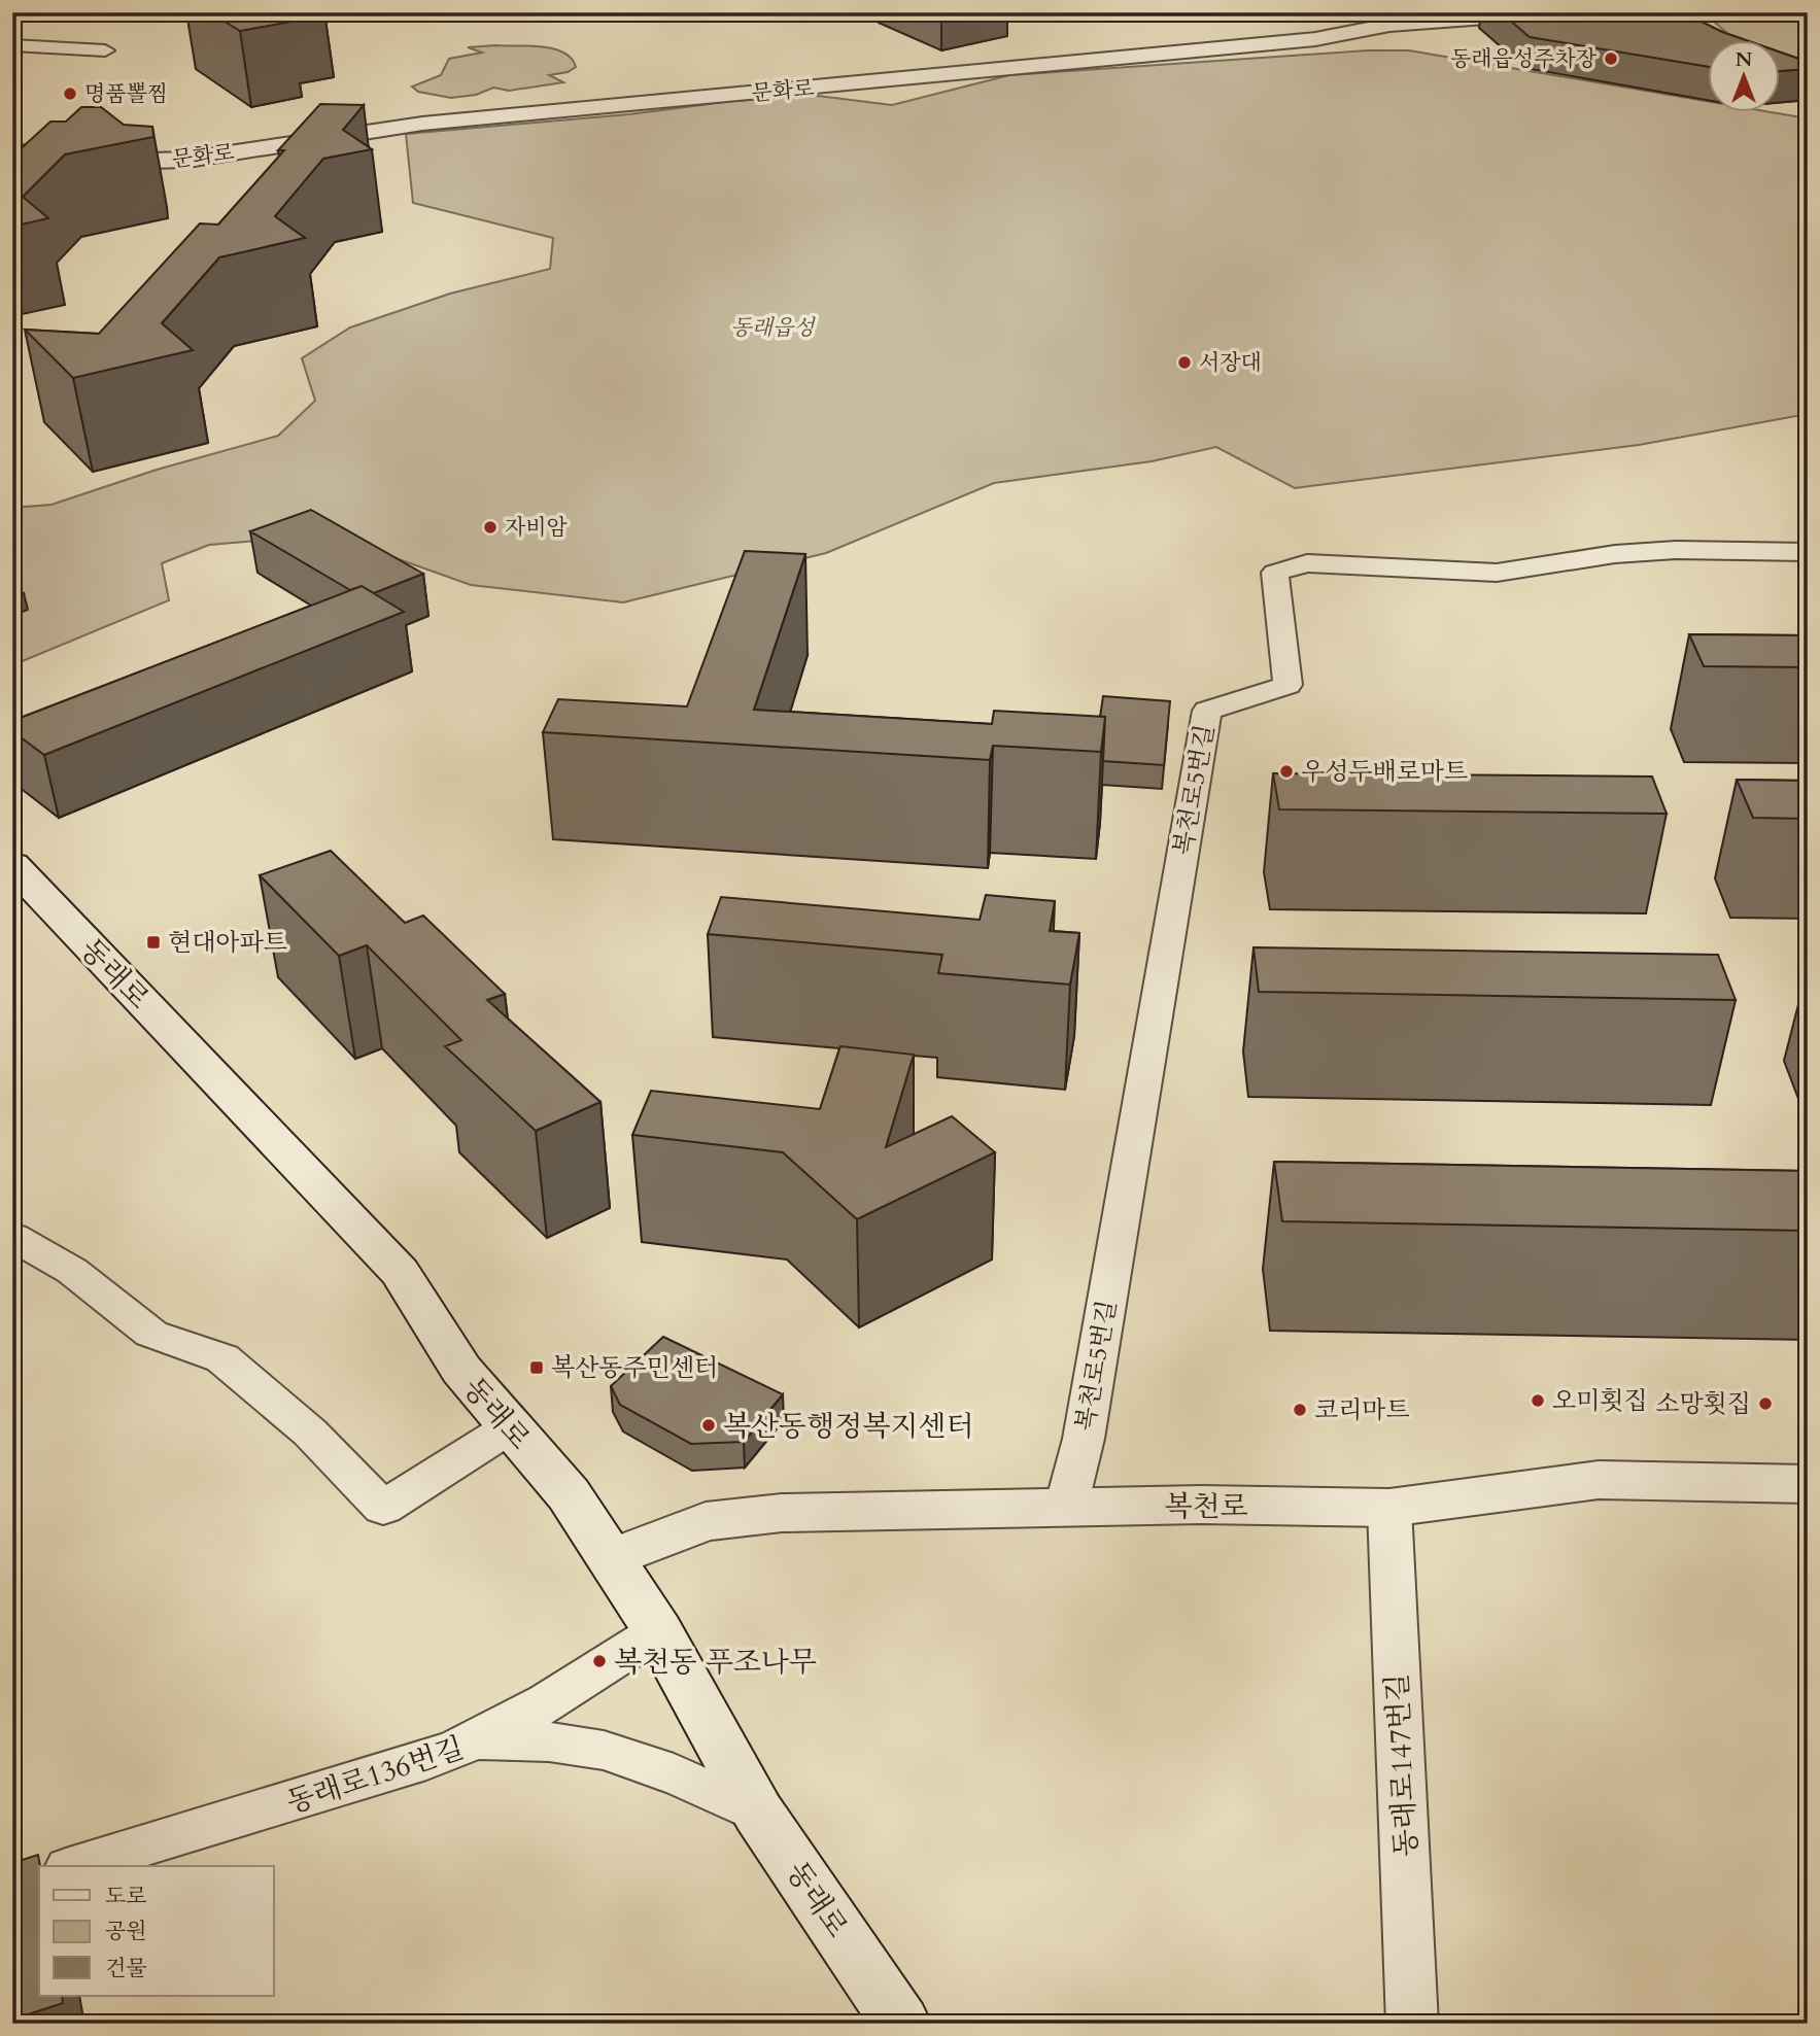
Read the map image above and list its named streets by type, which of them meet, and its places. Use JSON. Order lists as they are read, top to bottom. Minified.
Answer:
{"streets":{"street":["문화로","복천로5번길","동래로","복천로","동래로147번길","동래로136번길"]},"crossings":[["복천로5번길","복천로"],["동래로","복천로"],["동래로","동래로136번길"],["복천로","동래로147번길"]],"parks":["동래읍성"],"places":{"other":["동래읍성주차장","명품뽈찜","서장대","자비암","우성두배로마트","오미횟집","소망횟집","코리마트","복산동행정복지센터","복천동 푸조나무"],"transit":["현대아파트","복산동주민센터"]},"legend":["도로","공원","건물"],"north":"top"}
